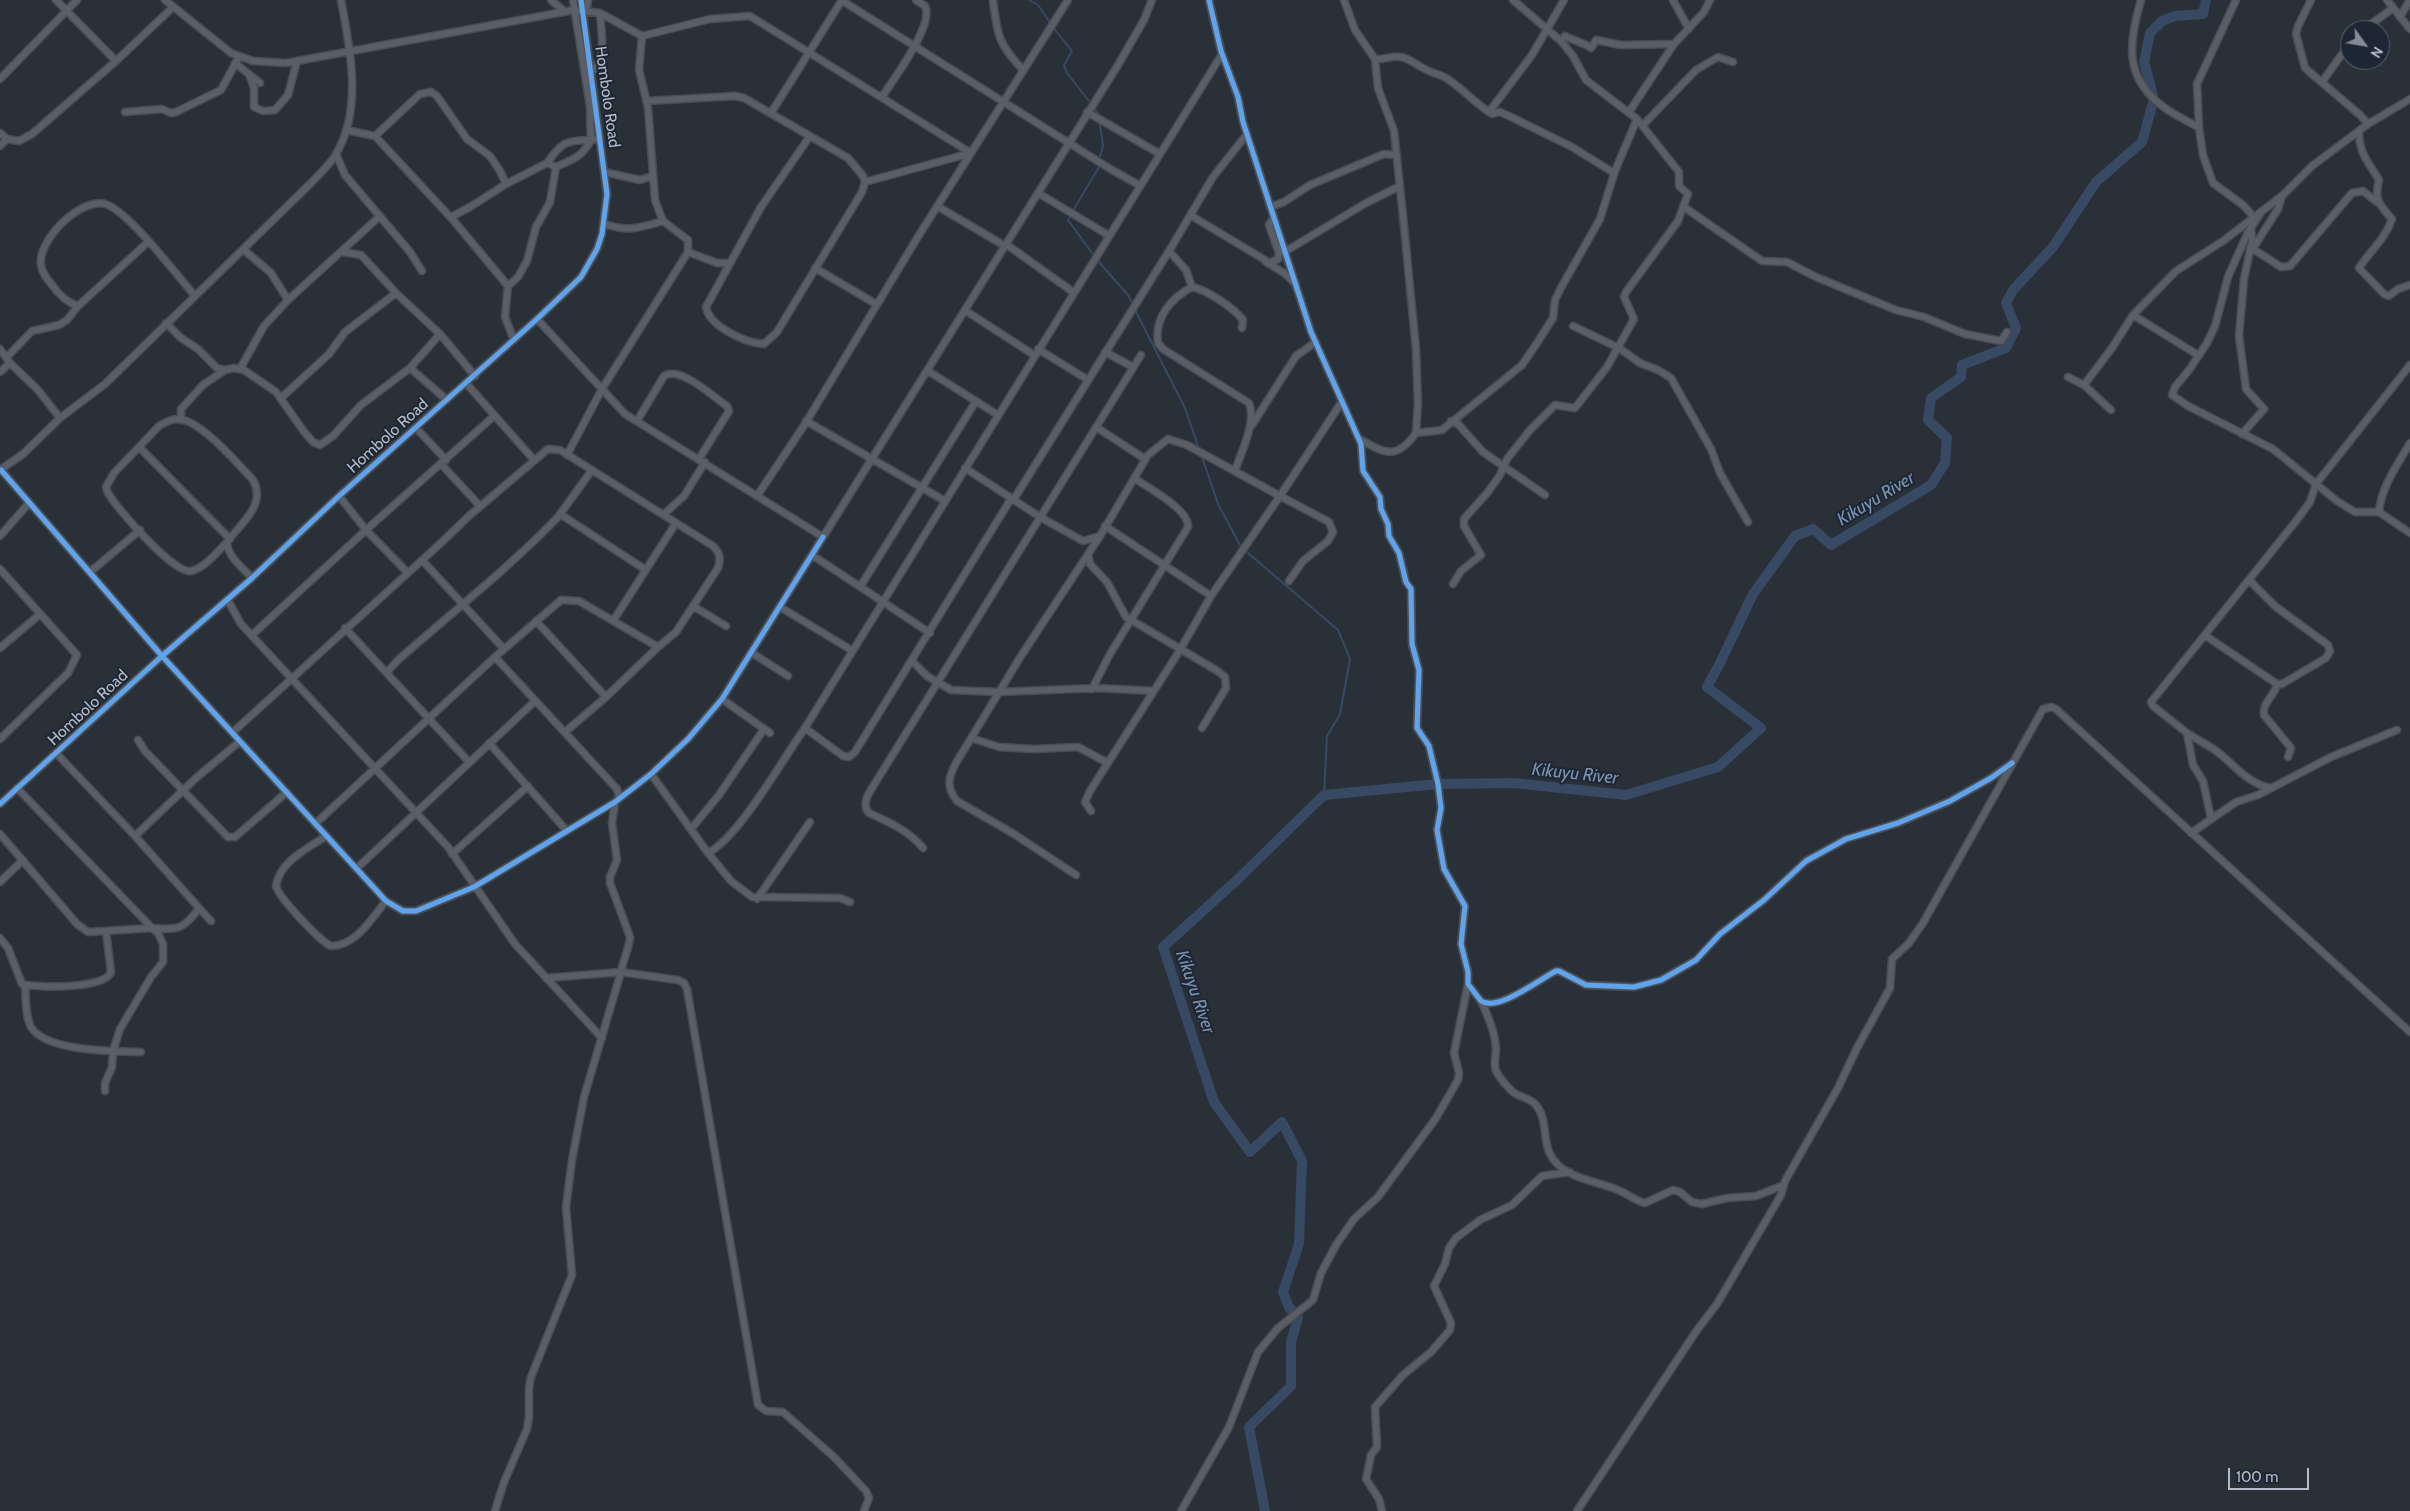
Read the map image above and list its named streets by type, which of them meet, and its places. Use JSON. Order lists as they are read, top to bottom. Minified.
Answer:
{"streets":{"street":["Hombolo Road"]},"water":["Kikuyu River"],"scale_bar":"100 m","north":"bottom right"}
